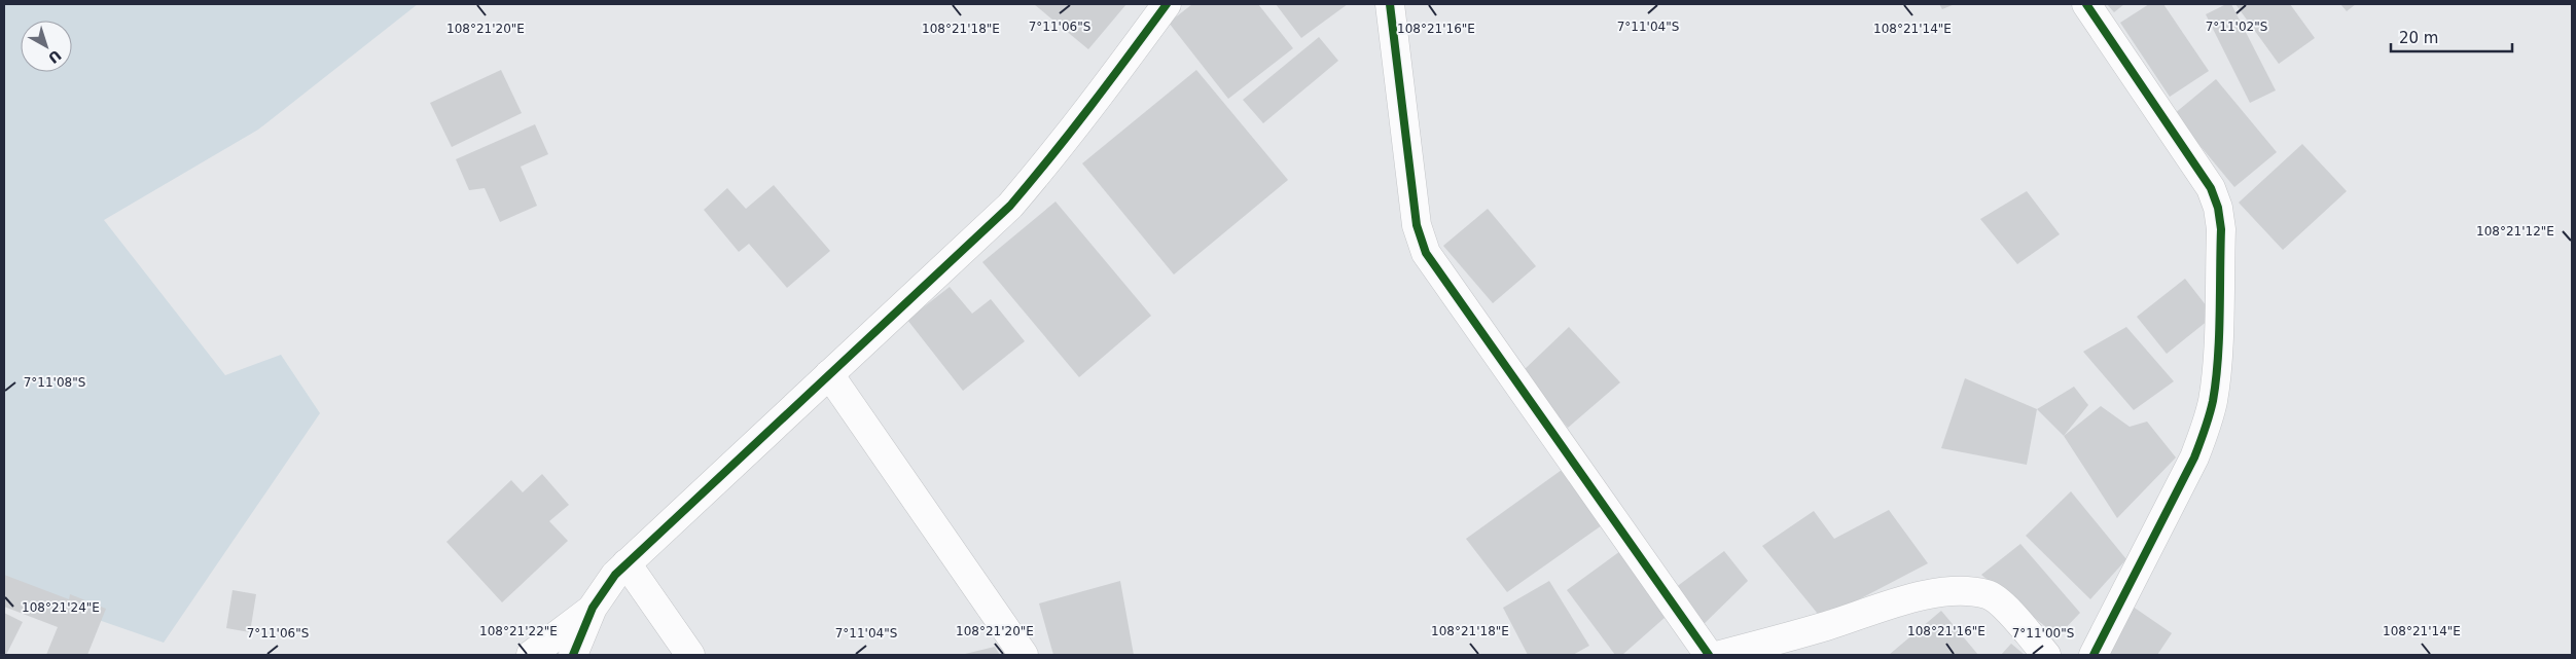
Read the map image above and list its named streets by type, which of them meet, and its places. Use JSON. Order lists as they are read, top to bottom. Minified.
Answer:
{"scale_bar":"20 m","north":"bottom right","coordinates":["7°11'06\"S","7°11'04\"S","7°11'02\"S","108°21'20\"E","108°21'18\"E","108°21'16\"E","108°21'14\"E","108°21'12\"E","7°11'08\"S","108°21'24\"E","108°21'22\"E","7°11'00\"S"]}
